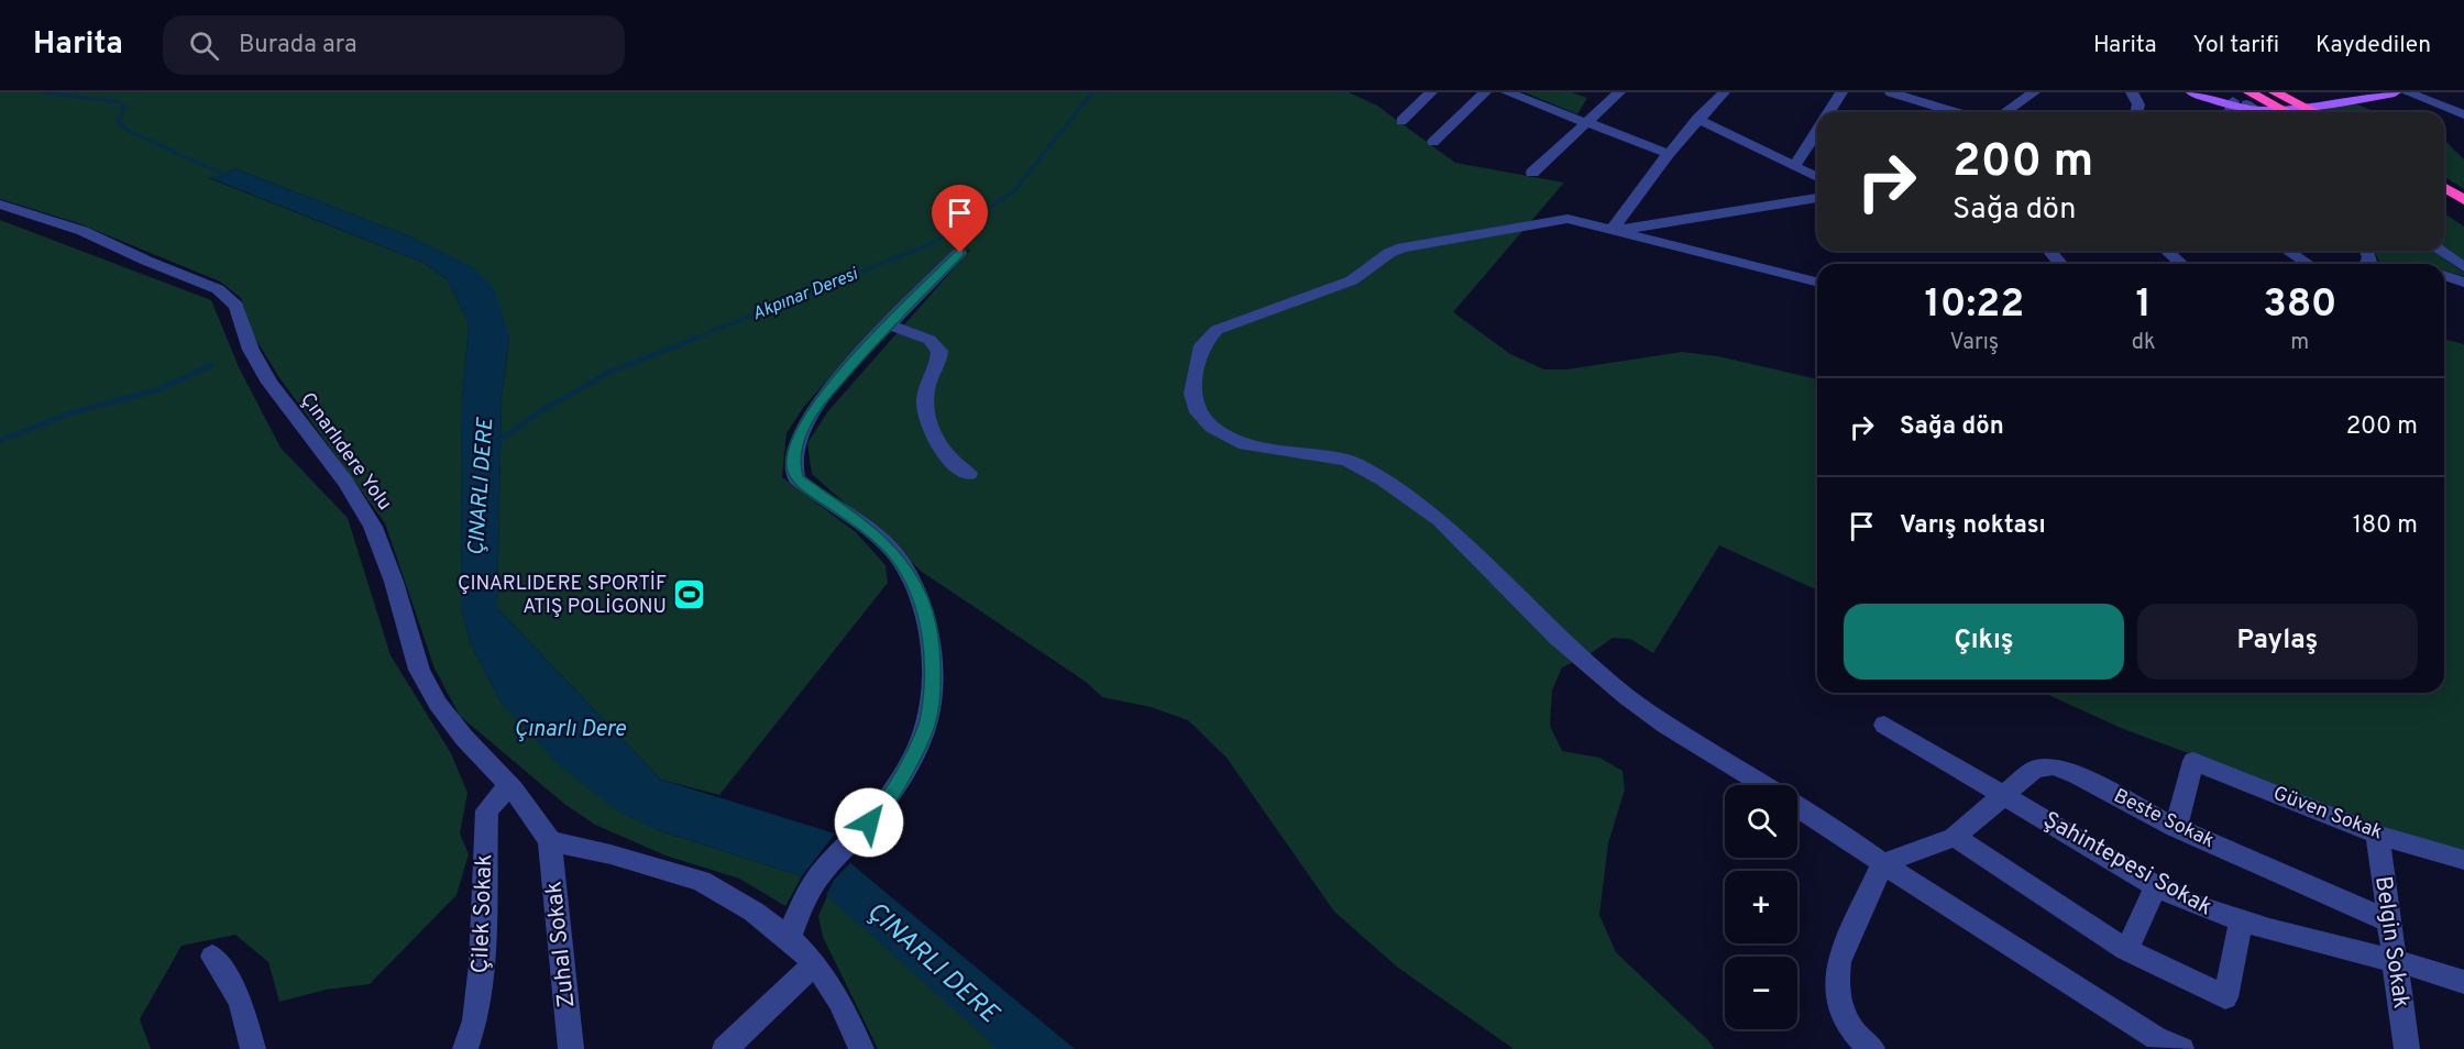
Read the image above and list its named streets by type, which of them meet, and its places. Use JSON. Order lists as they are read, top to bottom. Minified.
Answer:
{"streets":{"street":["Çınarlıdere Yolu","Güven Sokak","Beste Sokak","Şahintepesi Sokak","Çilek Sokak","Belgin Sokak","Zuhal Sokak"]},"crossings":[["Çınarlıdere Yolu","Çilek Sokak"],["Çınarlıdere Yolu","Zuhal Sokak"],["Güven Sokak","Beste Sokak"],["Güven Sokak","Belgin Sokak"],["Beste Sokak","Şahintepesi Sokak"],["Beste Sokak","Belgin Sokak"],["Şahintepesi Sokak","Belgin Sokak"]],"water":["Akpınar Deresi","ÇINARLI DERE","Çınarlı Dere"],"places":{"sports":["ÇINARLIDERE SPORTİF ATIŞ POLİGONU"]},"page":{"header":"Harita","search":"Burada ara","nav":["Harita","Yol tarifi","Kaydedilen"],"turn":["200 m","Sağa dön"],"eta":["10:22","Varış","1","dk","380","m"],"list":[{"name":"Sağa dön","value":"200 m"},{"name":"Varış noktası","value":"180 m"}],"buttons":["Çıkış","Paylaş"],"map_buttons":["+","−"]}}
